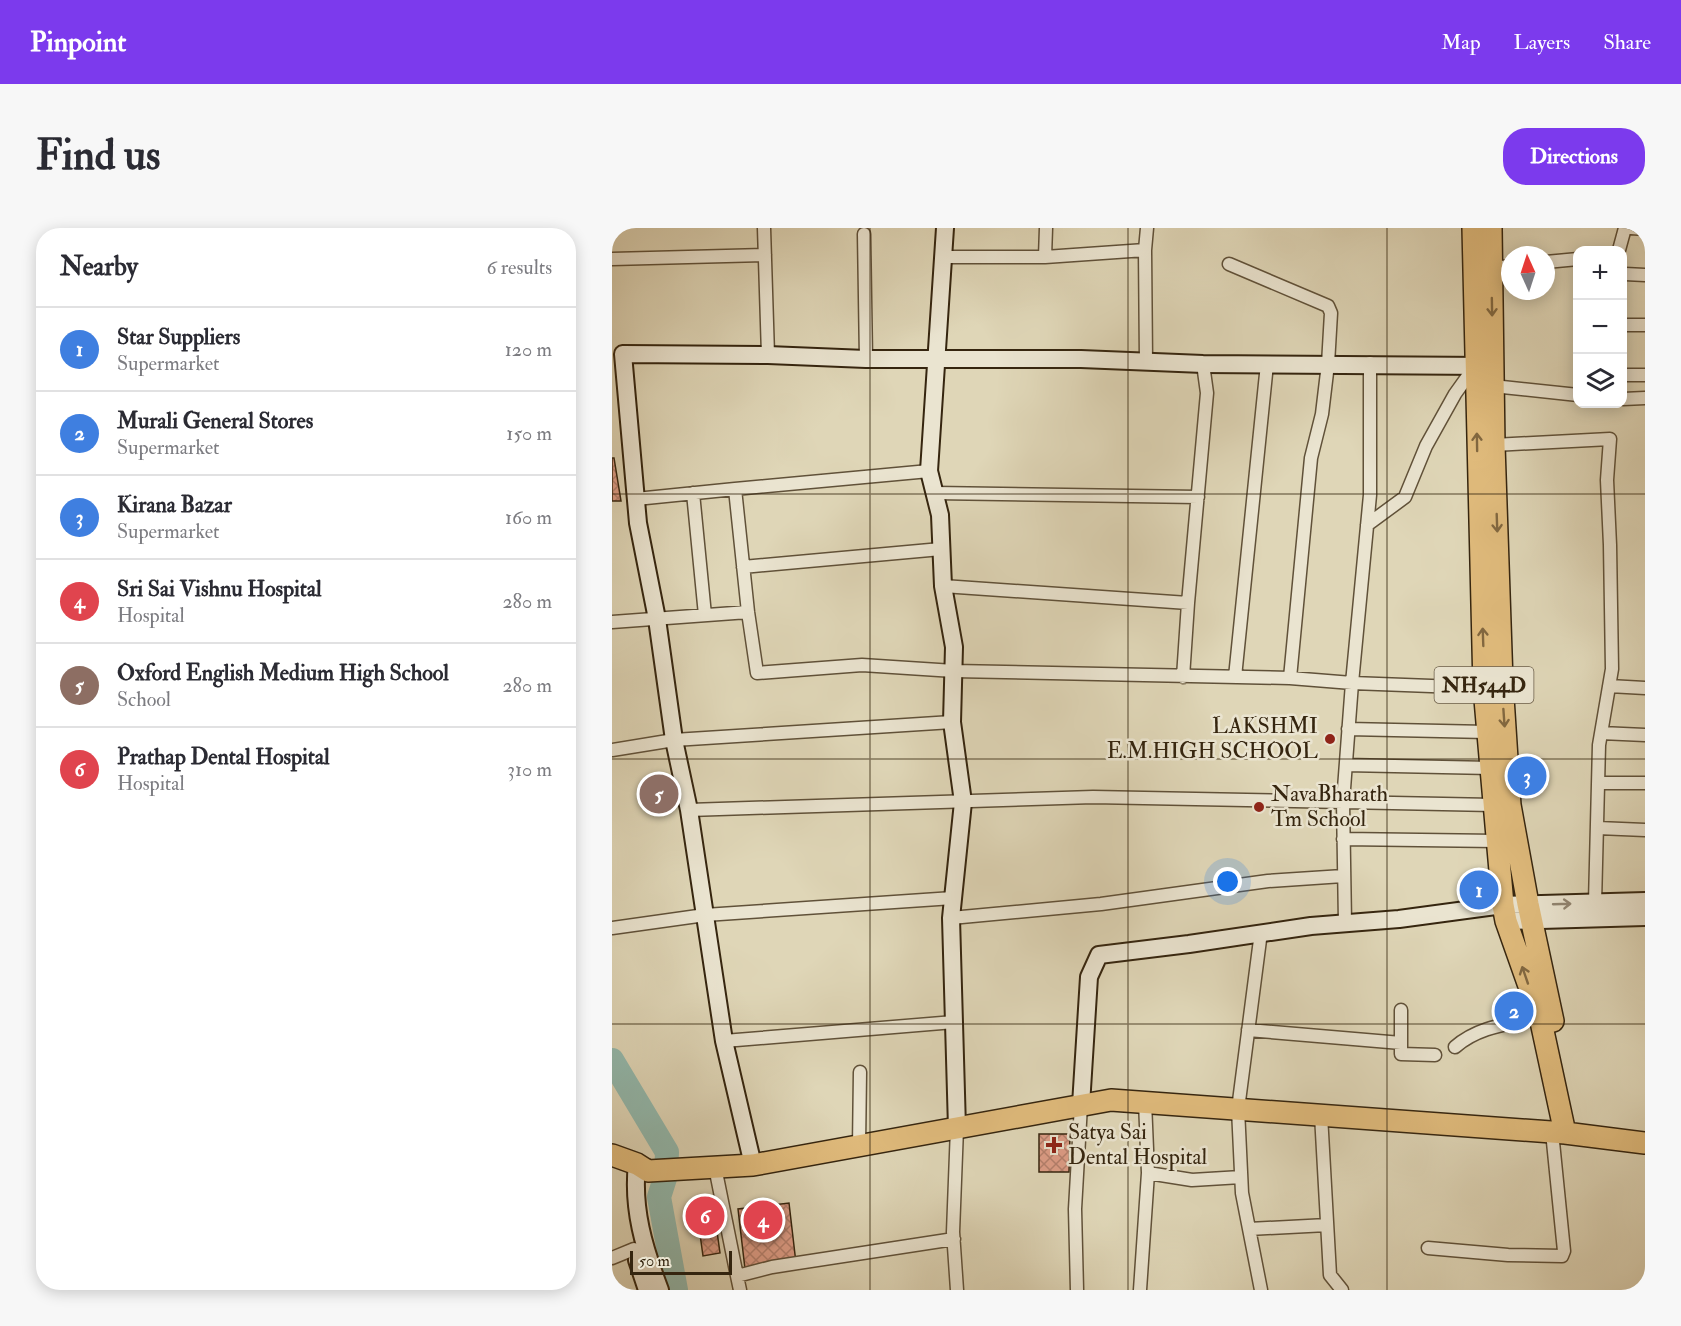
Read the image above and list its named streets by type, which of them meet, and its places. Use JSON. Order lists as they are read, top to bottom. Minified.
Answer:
{"streets":{"highway":["NH544D"]},"places":{"other":["LAKSHMI E.M.HIGH SCHOOL","NavaBharath Tm School"],"health":["Satya Sai Dental Hospital"]},"scale_bar":"50 m","north":"top","page":{"header":"Pinpoint","nav":["Map","Layers","Share"],"buttons":"Directions","title":"Find us","heading":["Nearby","6 results"],"map_buttons":["+","−"],"list":[{"mark":"1","name":"Star Suppliers","note":"Supermarket","value":"120 m"},{"mark":"2","name":"Murali General Stores","note":"Supermarket","value":"150 m"},{"mark":"3","name":"Kirana Bazar","note":"Supermarket","value":"160 m"},{"mark":"4","name":"Sri Sai Vishnu Hospital","note":"Hospital","value":"280 m"},{"mark":"5","name":"Oxford English Medium High School","note":"School","value":"280 m"},{"mark":"6","name":"Prathap Dental Hospital","note":"Hospital","value":"310 m"}],"pins":["3","5","1","2","6","4"],"scale":"50 m"}}
